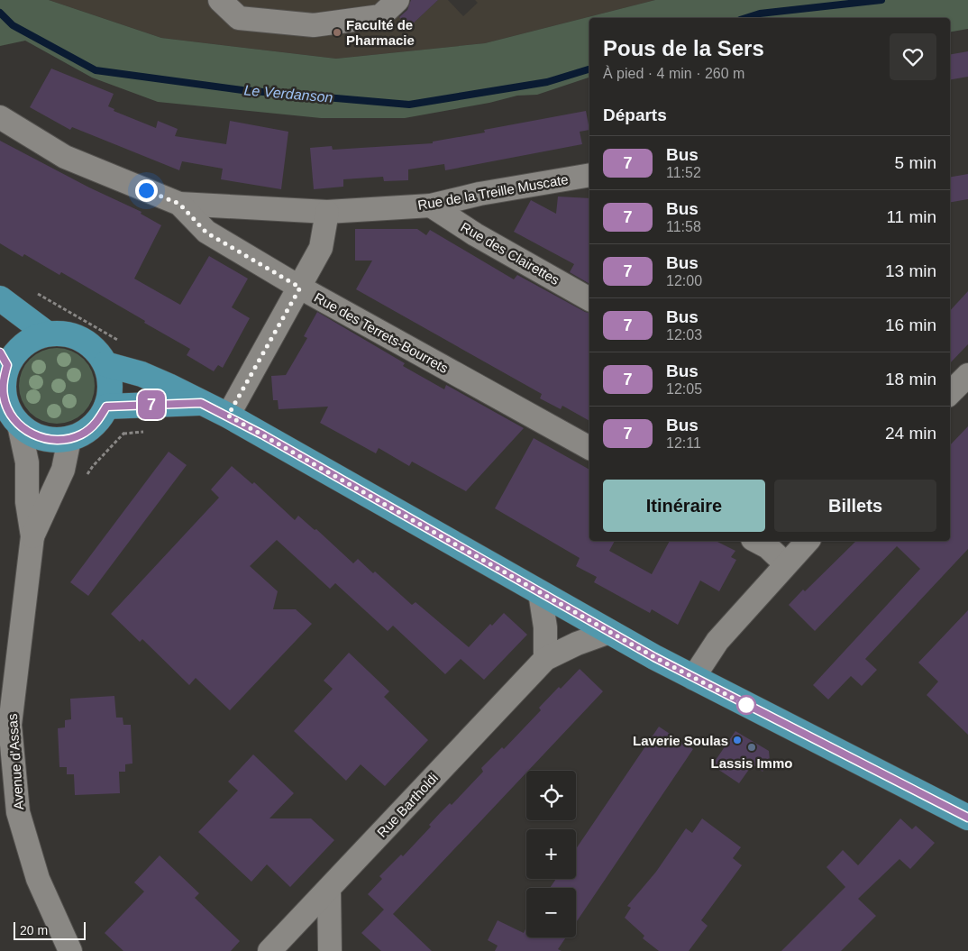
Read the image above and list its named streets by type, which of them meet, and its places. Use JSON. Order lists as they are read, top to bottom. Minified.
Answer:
{"streets":{"street":["Rue de la Treille Muscate","Rue des Clairettes","Rue des Terrets-Bourrets","Avenue d'Assas","Rue Bartholdi"]},"crossings":[["Rue de la Treille Muscate","Rue des Clairettes"],["Rue de la Treille Muscate","Rue des Terrets-Bourrets"]],"water":["Le Verdanson"],"places":["Faculté de Pharmacie","Laverie Soulas","Lassis Immo"],"lines":["bus line 7"],"scale_bar":"20 m","page":{"on_map":"7","heading":[["Pous de la Sers","À pied · 4 min · 260 m"],"Départs"],"list":[{"mark":"7","name":"Bus","note":"11:52","value":"5 min"},{"mark":"7","name":"Bus","note":"11:58","value":"11 min"},{"mark":"7","name":"Bus","note":"12:00","value":"13 min"},{"mark":"7","name":"Bus","note":"12:03","value":"16 min"},{"mark":"7","name":"Bus","note":"12:05","value":"18 min"},{"mark":"7","name":"Bus","note":"12:11","value":"24 min"}],"buttons":["Itinéraire","Billets"],"map_buttons":["+","−"],"scale":"20 m"}}
